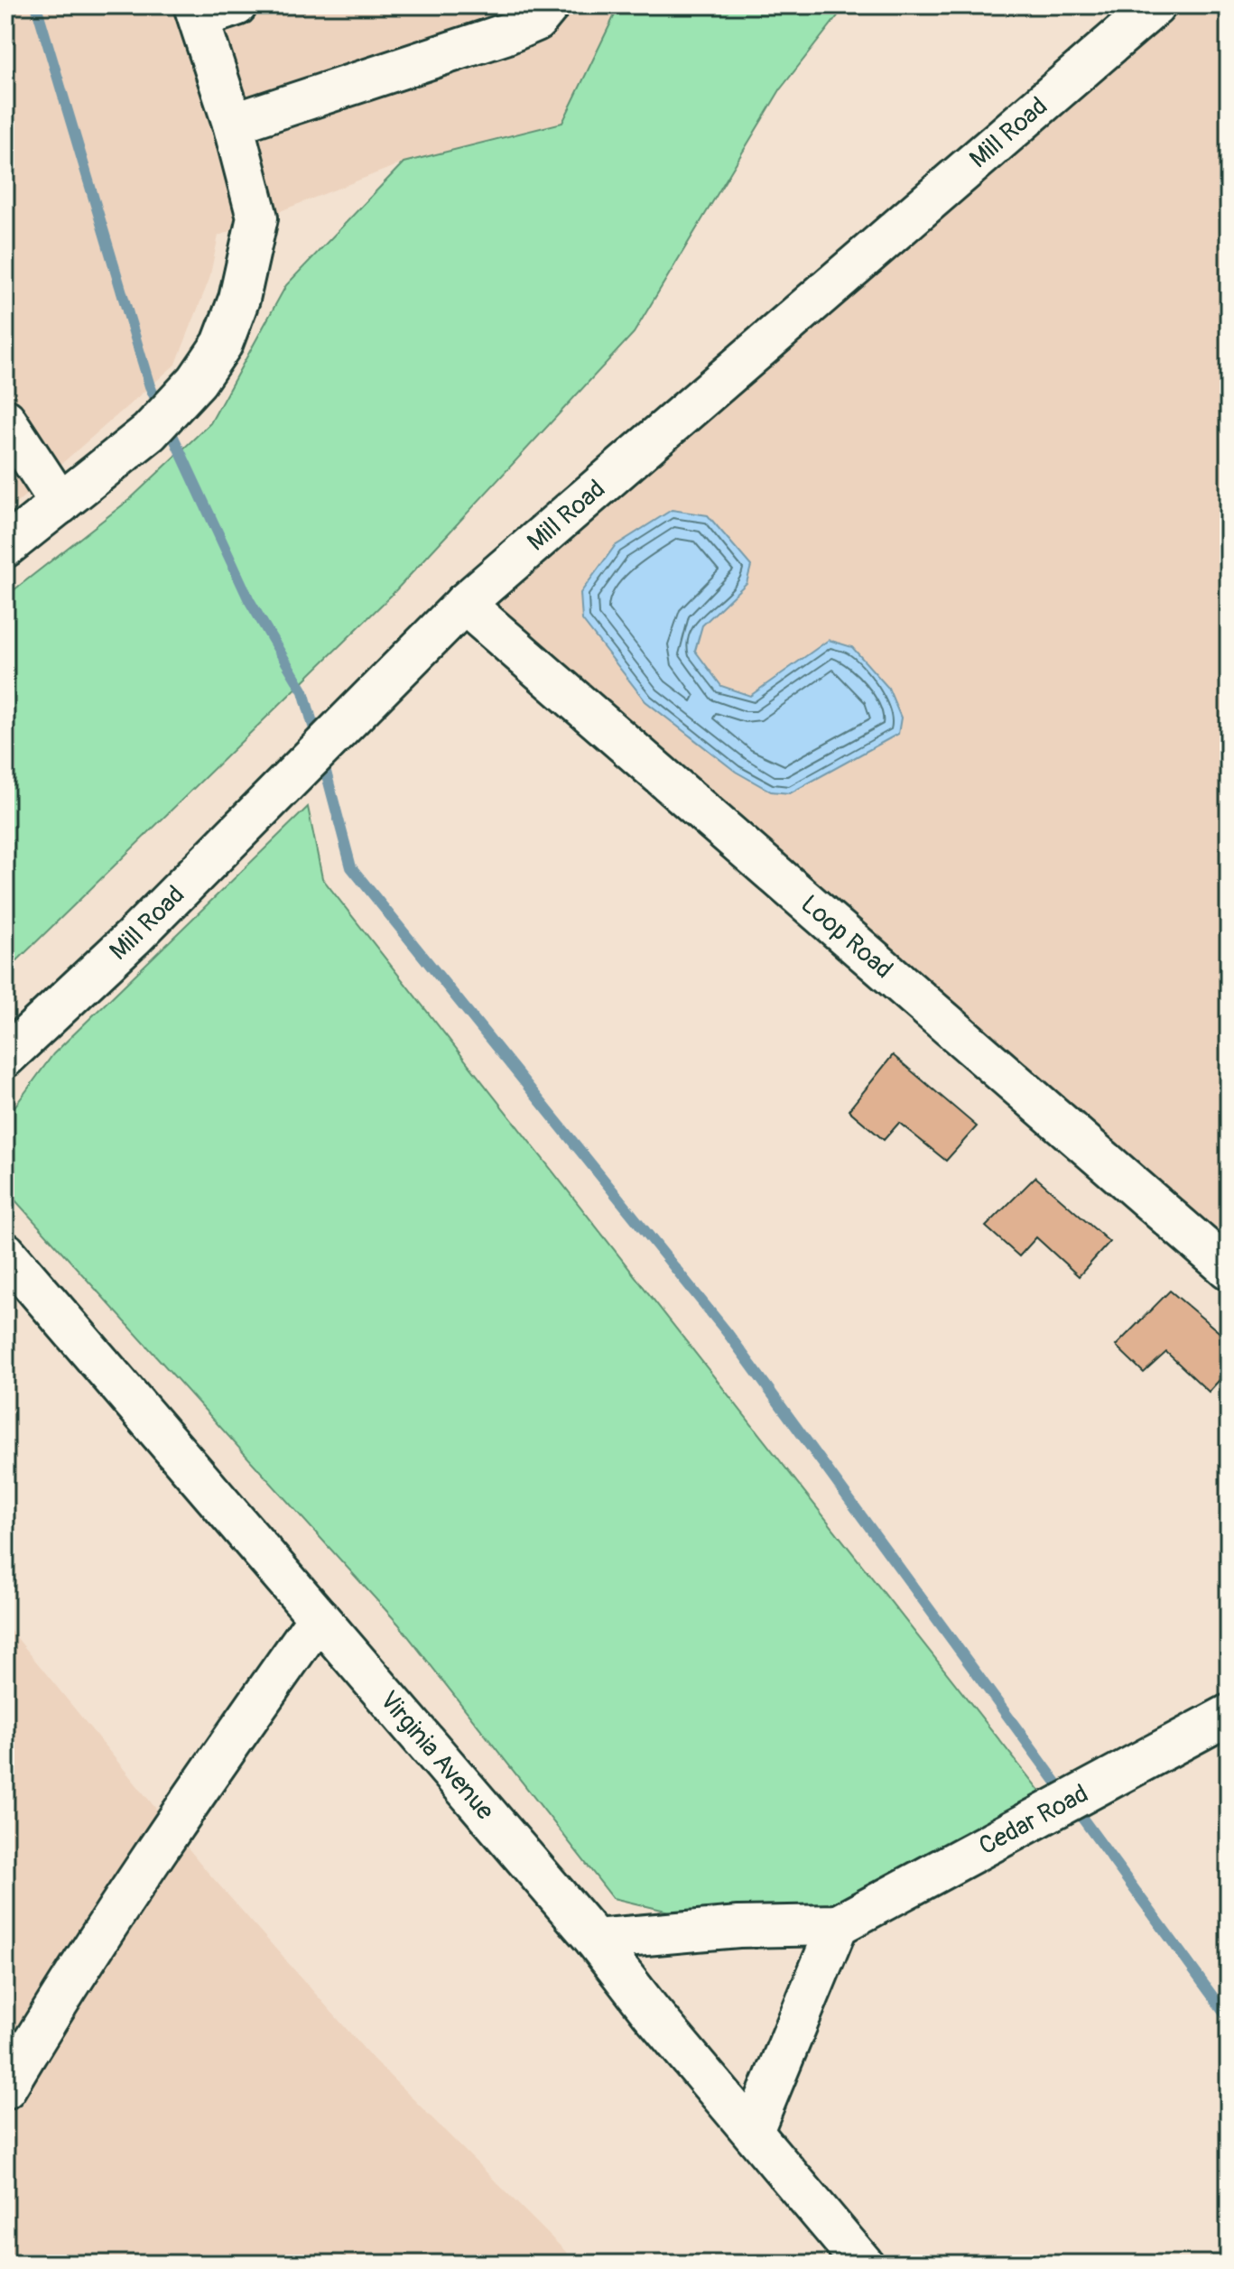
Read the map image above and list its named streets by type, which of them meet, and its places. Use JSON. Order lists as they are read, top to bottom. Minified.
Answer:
{"streets":{"street":["Mill Road","Loop Road","Virginia Avenue","Cedar Road"]},"crossings":[["Mill Road","Loop Road"],["Virginia Avenue","Cedar Road"]]}
